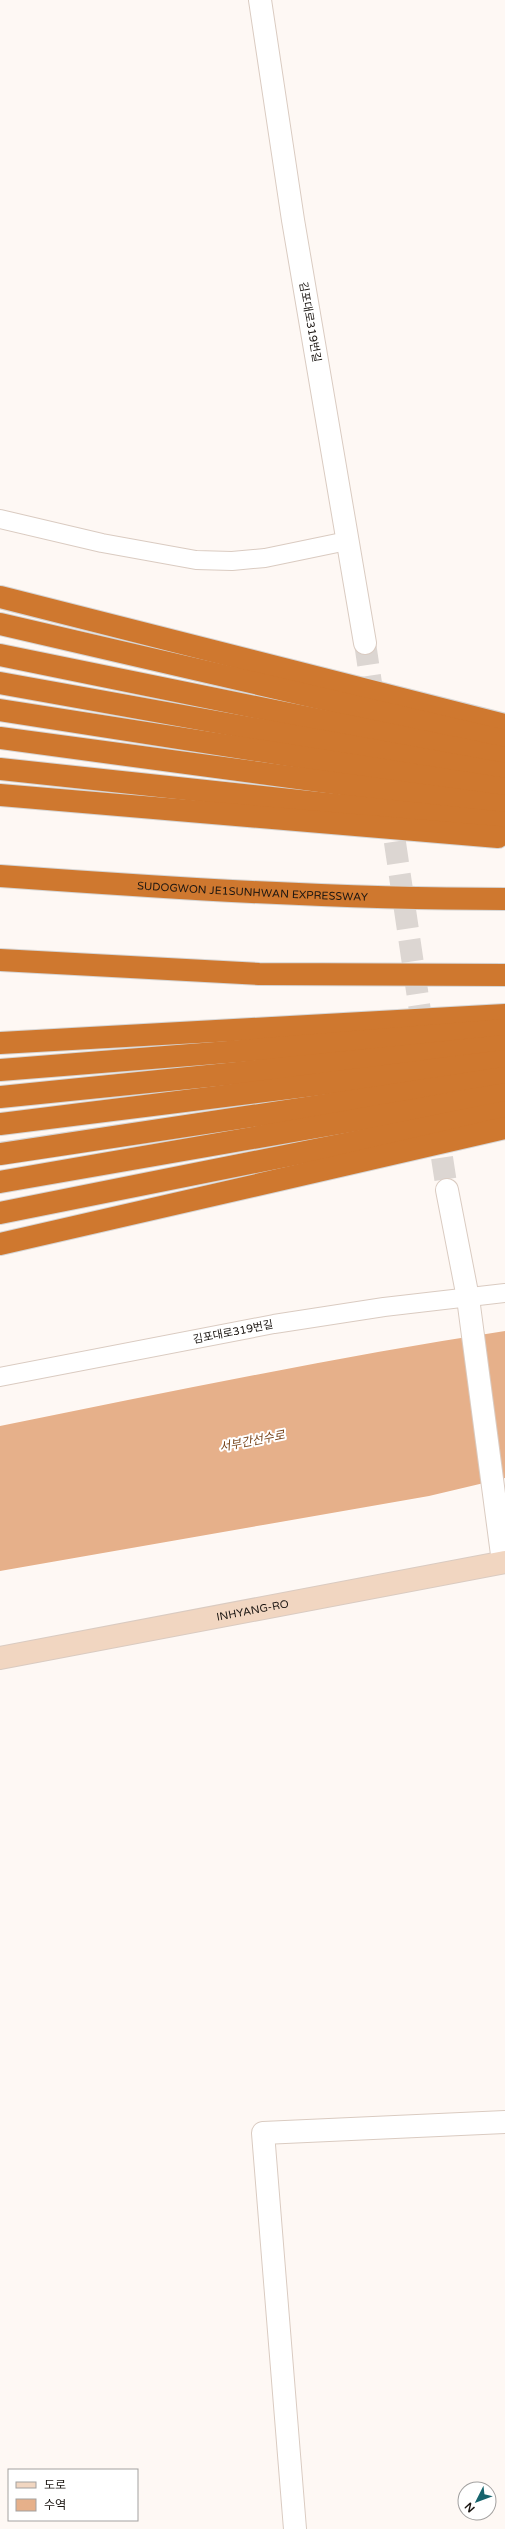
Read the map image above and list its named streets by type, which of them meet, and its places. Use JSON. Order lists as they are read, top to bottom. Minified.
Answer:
{"streets":{"highway":["SUDOGWON JE1SUNHWAN EXPRESSWAY"],"street":["김포대로319번길","INHYANG-RO"]},"water":["서부간선수로"],"legend":["도로","수역"],"north":"bottom left"}
